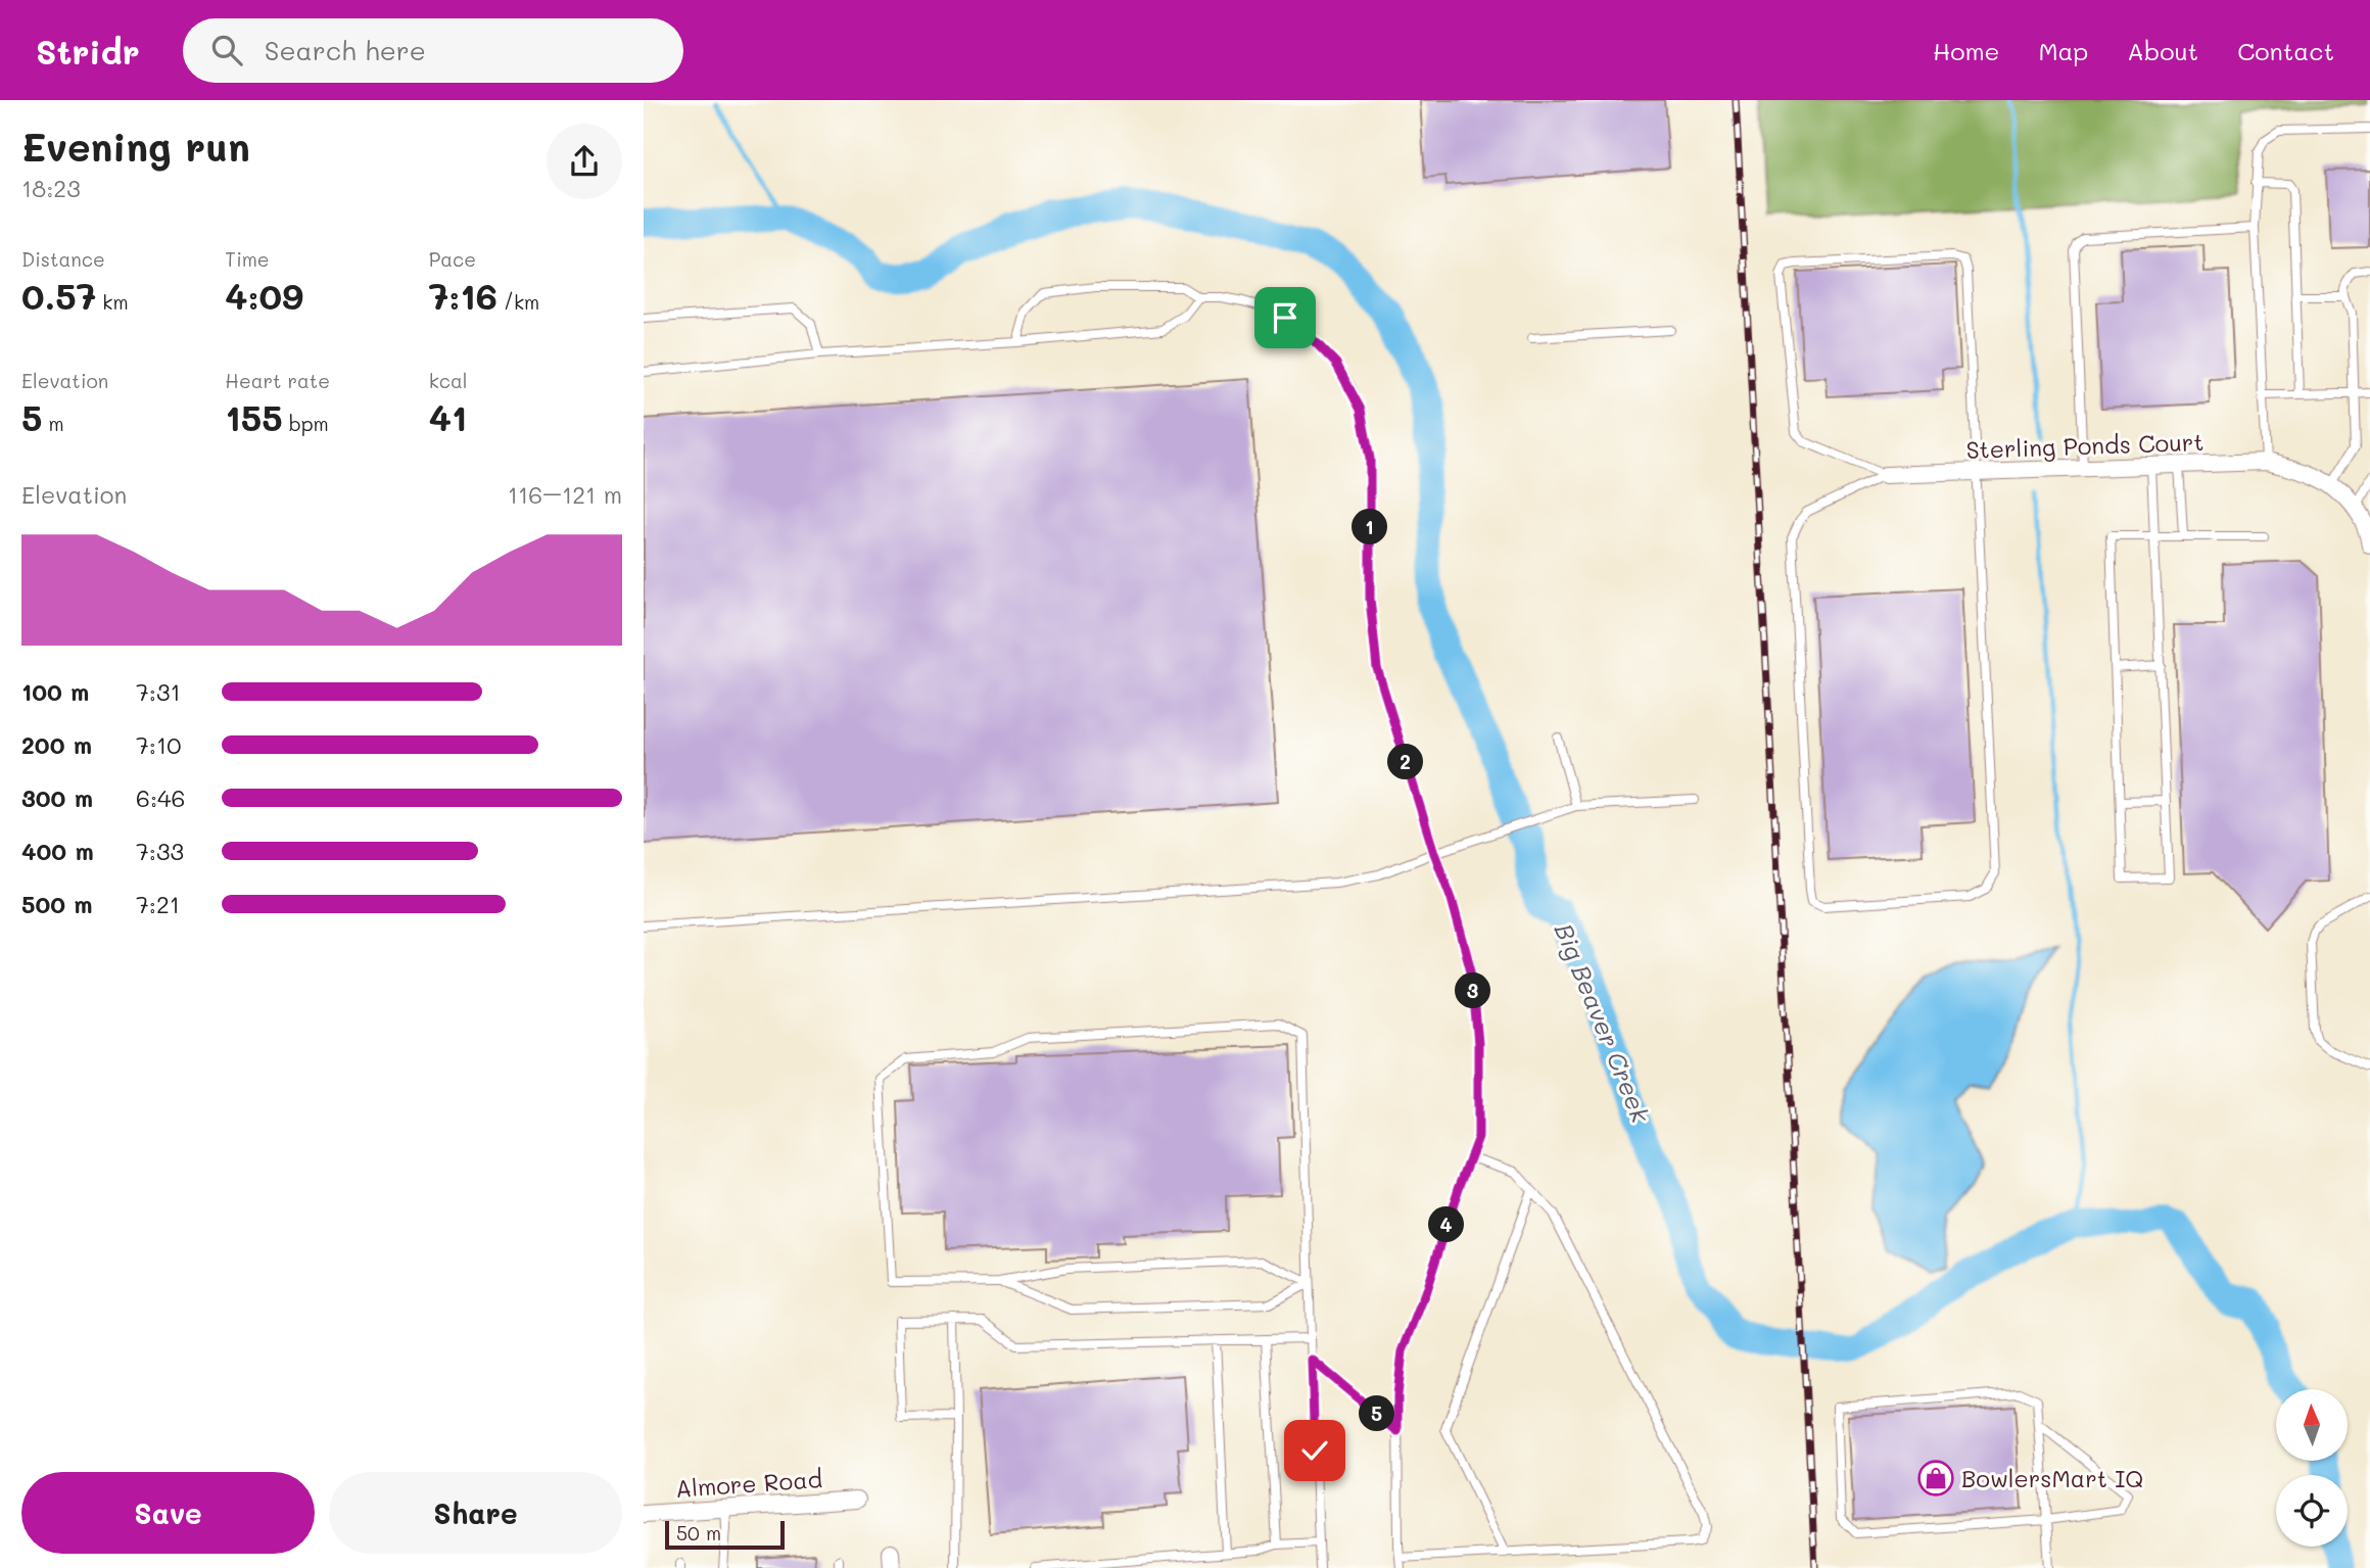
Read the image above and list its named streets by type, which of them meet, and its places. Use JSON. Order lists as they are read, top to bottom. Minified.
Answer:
{"streets":{"street":["Sterling Ponds Court","Almore Road"]},"water":["Big Beaver Creek"],"places":{"shop":["BowlersMart IQ"]},"scale_bar":"50 m","north":"top","page":{"header":"Stridr","search":"Search here","nav":["Home","Map","About","Contact"],"heading":["Evening run","18:23"],"stats":[["Distance","0.57 km"],["Time","4:09"],["Pace","7:16 /km"],["Elevation","5 m"],["Heart rate","155 bpm"],["kcal","41"]],"chart":["Elevation","116–121 m"],"pins":["1","2","3","4","5"],"list":[{"name":"100 m","note":"7:31"},{"name":"200 m","note":"7:10"},{"name":"300 m","note":"6:46"},{"name":"400 m","note":"7:33"},{"name":"500 m","note":"7:21"}],"buttons":["Save","Share"],"scale":"50 m"}}
